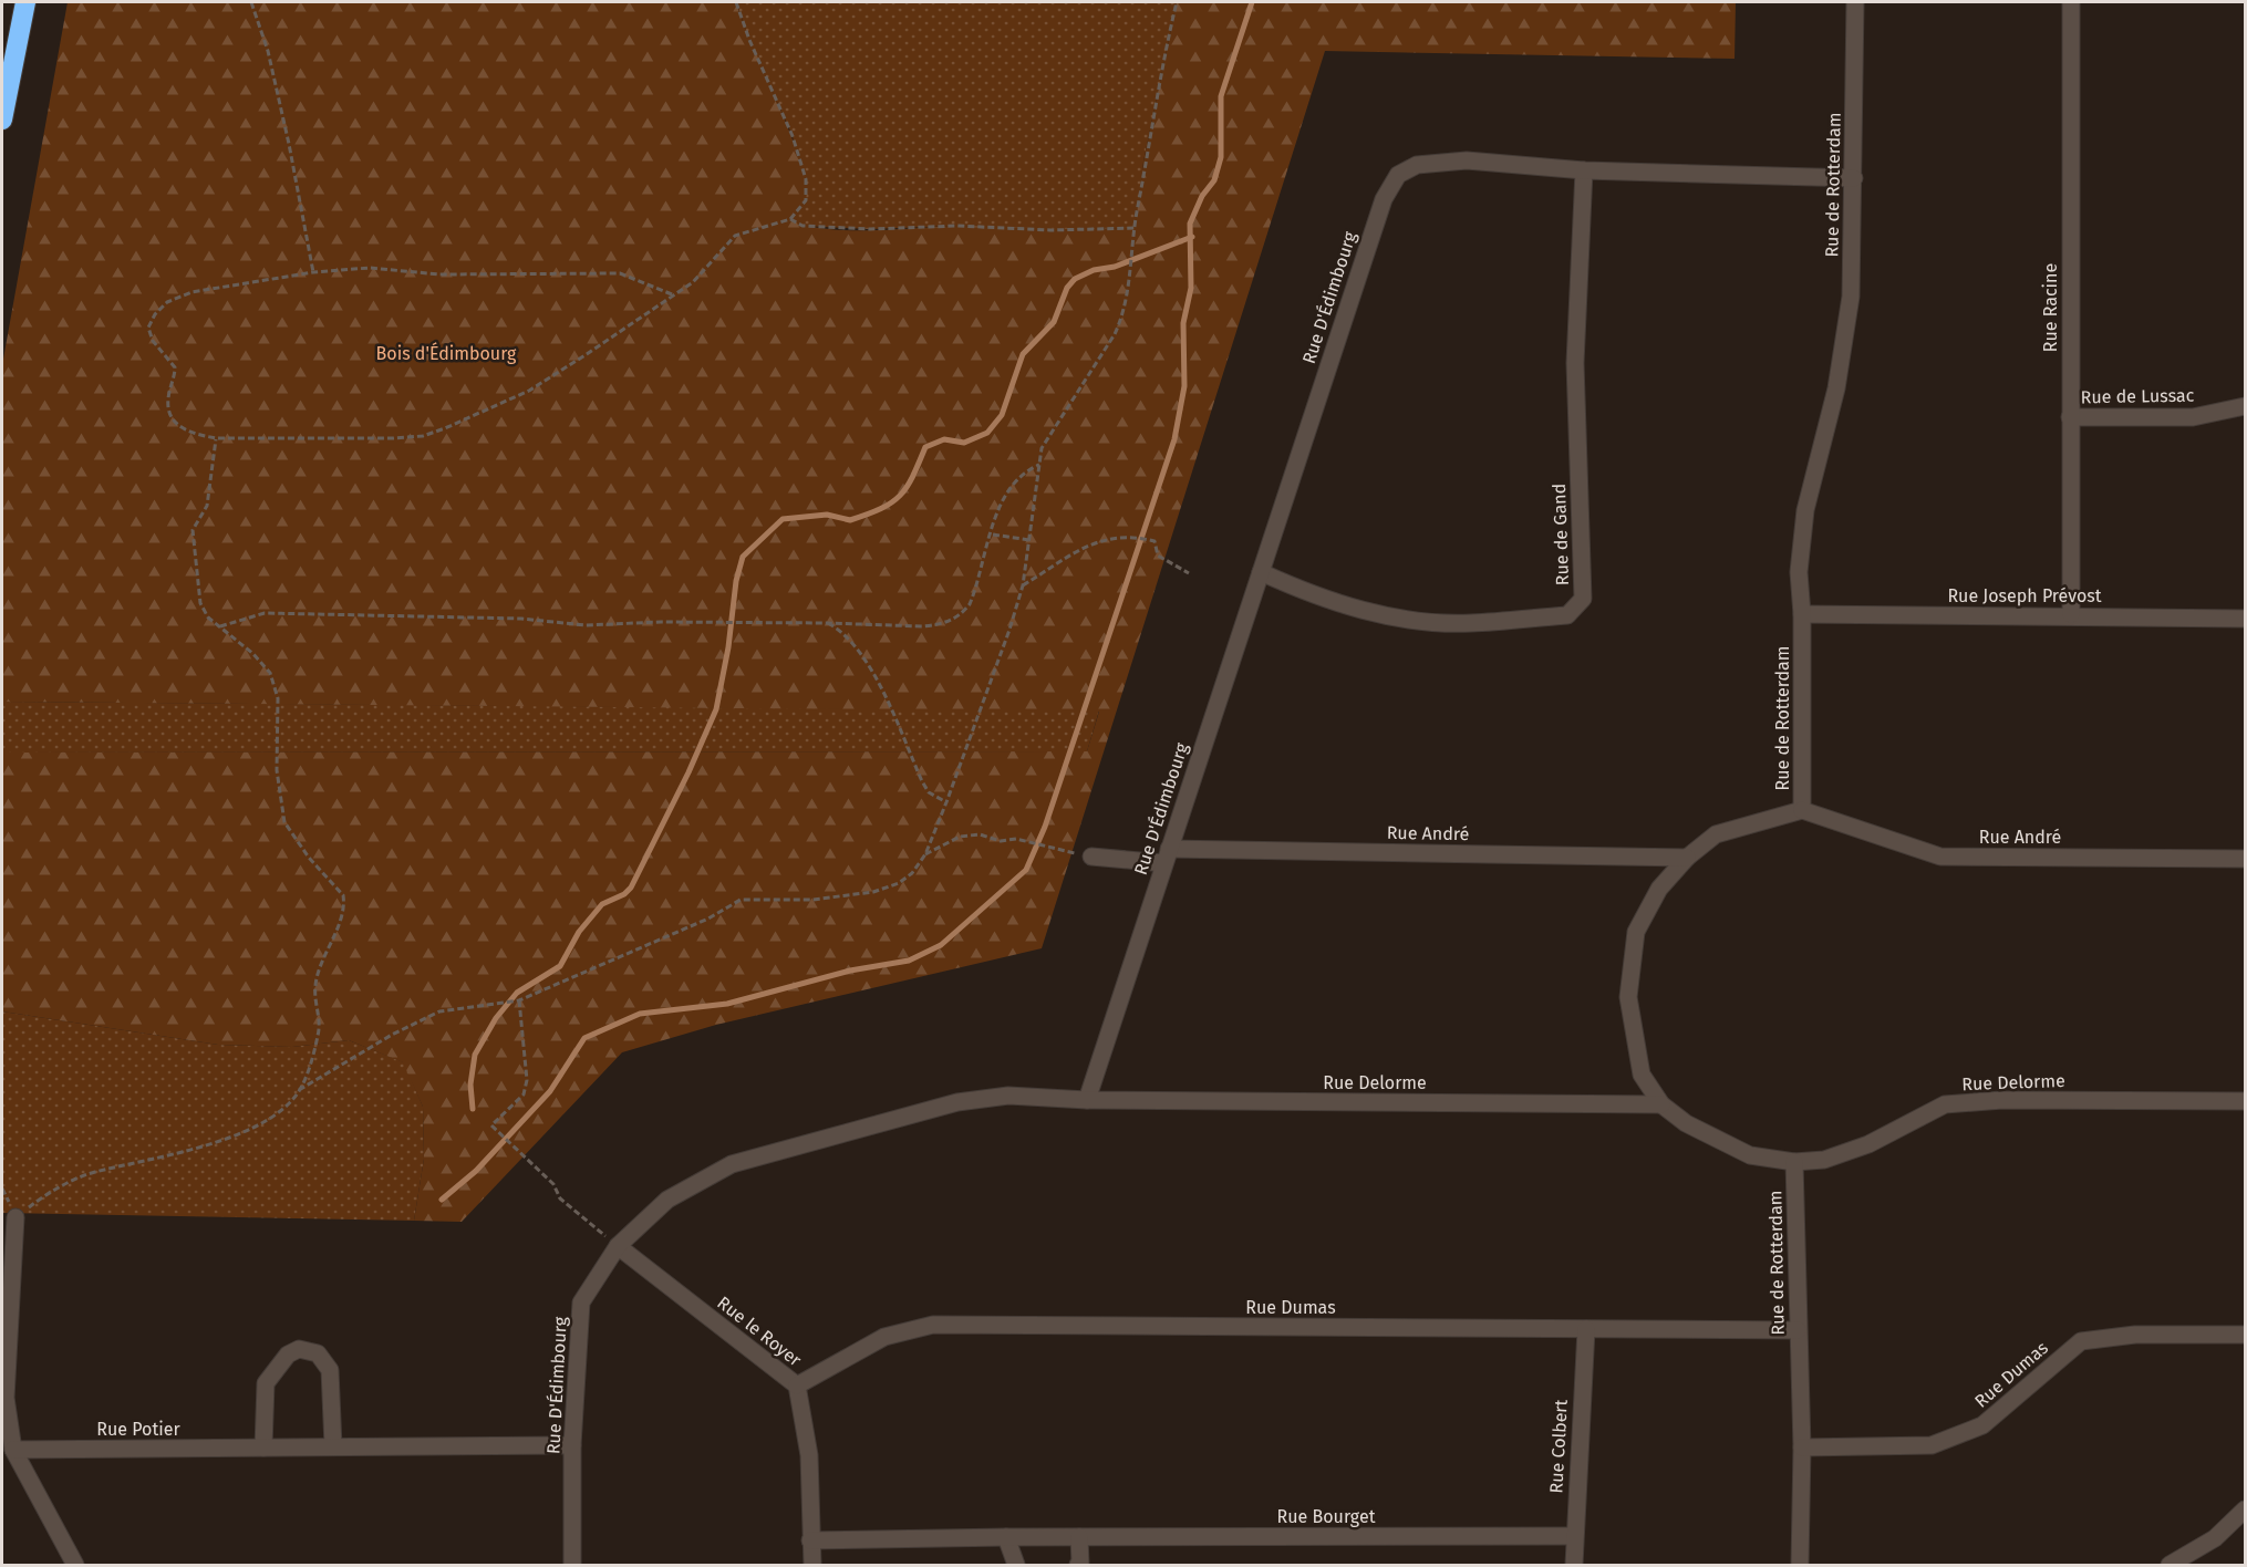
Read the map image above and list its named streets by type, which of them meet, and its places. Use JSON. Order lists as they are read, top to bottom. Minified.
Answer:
{"streets":{"street":["Rue de Rotterdam","Rue D'Édimbourg","Rue Racine","Rue de Lussac","Rue de Gand","Rue Joseph Prévost","Rue André","Rue Delorme","Rue Dumas","Rue le Royer","Rue Potier","Rue Colbert","Rue Bourget"]},"crossings":[["Rue de Rotterdam","Rue D'Édimbourg"],["Rue de Rotterdam","Rue Joseph Prévost"],["Rue de Rotterdam","Rue André"],["Rue de Rotterdam","Rue Delorme"],["Rue de Rotterdam","Rue Dumas"],["Rue D'Édimbourg","Rue de Gand"],["Rue D'Édimbourg","Rue André"],["Rue D'Édimbourg","Rue Delorme"],["Rue D'Édimbourg","Rue le Royer"],["Rue D'Édimbourg","Rue Potier"],["Rue Racine","Rue de Lussac"],["Rue Racine","Rue Joseph Prévost"],["Rue Dumas","Rue le Royer"],["Rue Dumas","Rue Colbert"],["Rue le Royer","Rue Bourget"],["Rue Colbert","Rue Bourget"]],"parks":["Bois d'Édimbourg"]}
